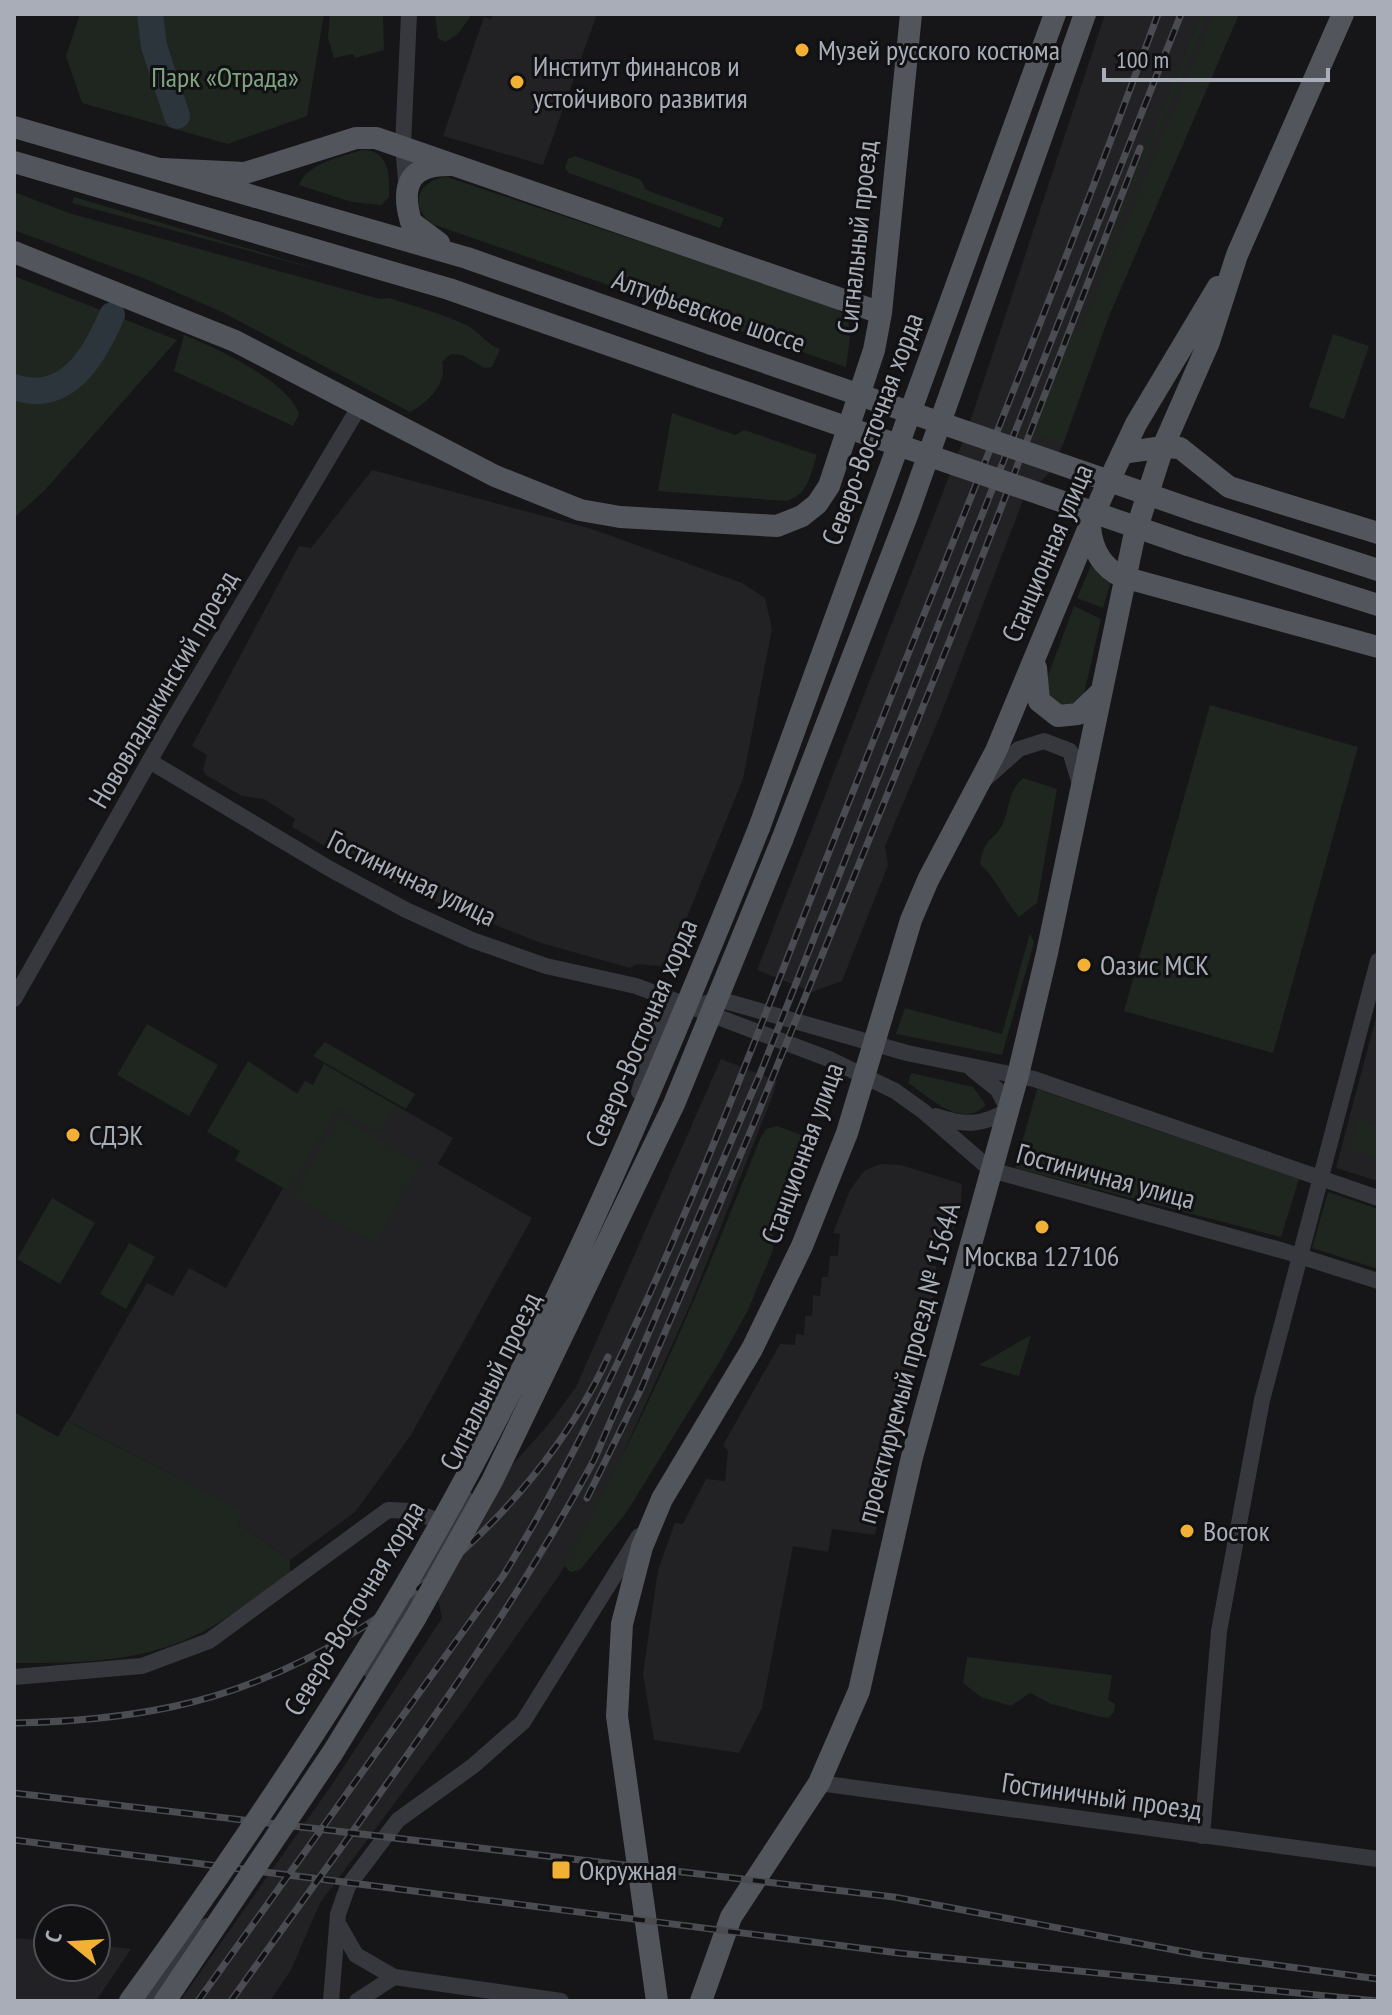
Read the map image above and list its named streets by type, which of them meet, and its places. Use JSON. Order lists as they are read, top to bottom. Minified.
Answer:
{"streets":{"main road":["Сигнальный проезд","Алтуфьевское шоссе","Северо-Восточная хорда","Станционная улица","проектируемый проезд № 1564А"],"street":["Нововладыкинский проезд","Гостиничная улица","Гостиничный проезд"]},"crossings":[["Сигнальный проезд","Нововладыкинский проезд"],["Сигнальный проезд","Гостиничная улица"],["Станционная улица","Гостиничная улица"],["Станционная улица","проектируемый проезд № 1564А"],["Нововладыкинский проезд","Гостиничная улица"],["Гостиничная улица","проектируемый проезд № 1564А"],["проектируемый проезд № 1564А","Гостиничный проезд"]],"parks":["Парк «Отрада»"],"places":{"other":["Музей русского костюма","Институт финансов и устойчивого развития","Оазис МСК","СДЭК","Москва 127106","Восток"],"transit":["Окружная"]},"scale_bar":"100 m","north":"left"}
